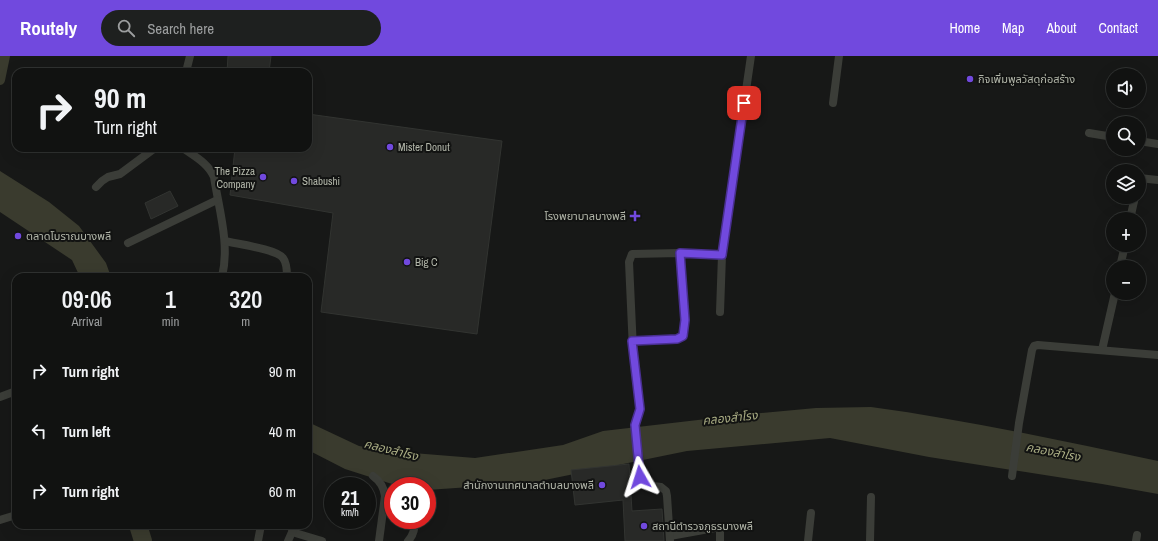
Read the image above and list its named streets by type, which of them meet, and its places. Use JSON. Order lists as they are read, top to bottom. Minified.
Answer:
{"water":["คลองสำโรง"],"places":{"other":["กิจเพิ่มพูลวัสดุก่อสร้าง","Mister Donut","The Pizza Company","Shabushi","ตลาดโบราณบางพลี","Big C","สำนักงานเทศบาลตำบลบางพลี","สถานีตำรวจภูธรบางพลี"],"health":["โรงพยาบาลบางพลี"]},"page":{"header":"Routely","search":"Search here","nav":["Home","Map","About","Contact"],"map_buttons":["+","−"],"turn":["90 m","Turn right"],"eta":["09:06","Arrival","1","min","320","m"],"list":[{"name":"Turn right","value":"90 m"},{"name":"Turn left","value":"40 m"},{"name":"Turn right","value":"60 m"}],"speed":"21 km/h","limit":"30"}}
